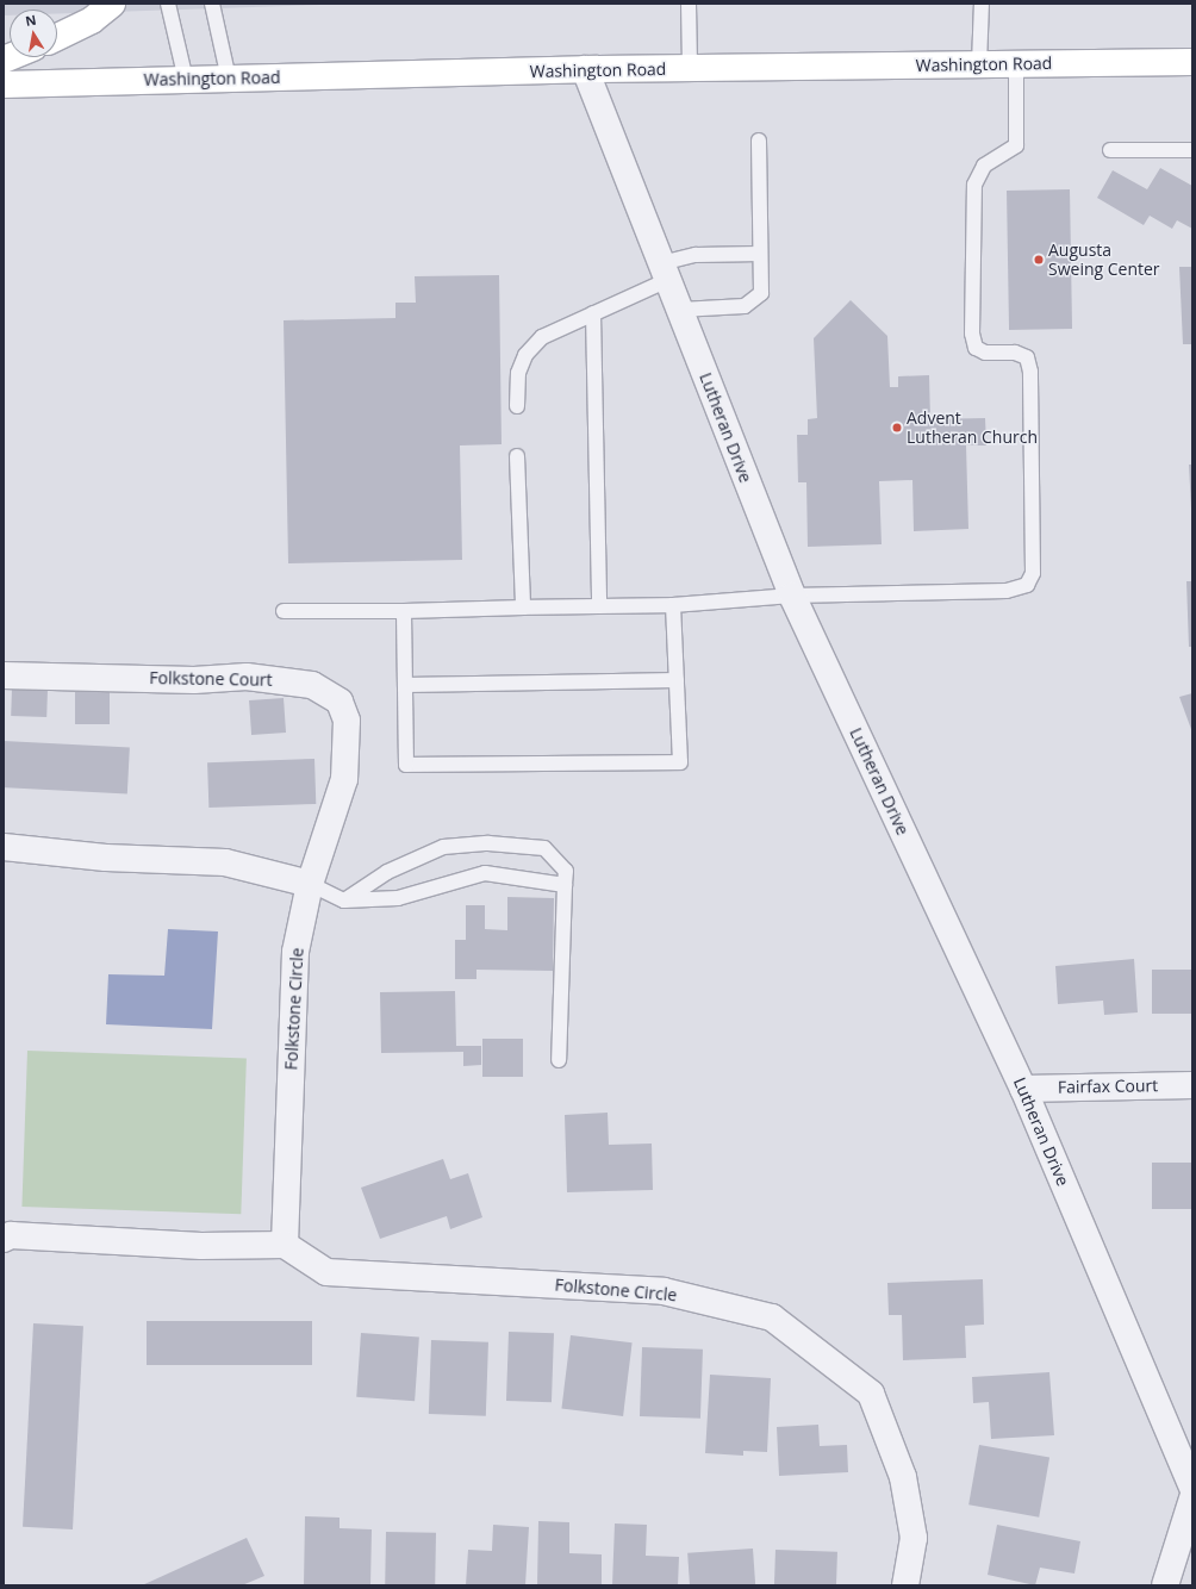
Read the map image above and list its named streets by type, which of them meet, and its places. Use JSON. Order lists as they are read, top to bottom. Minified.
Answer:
{"streets":{"main road":["Washington Road"],"street":["Lutheran Drive","Folkstone Court","Folkstone Circle","Fairfax Court"]},"crossings":[["Washington Road","Lutheran Drive"],["Lutheran Drive","Fairfax Court"],["Folkstone Court","Folkstone Circle"]],"places":["Augusta Sweing Center","Advent Lutheran Church"],"north":"top"}
